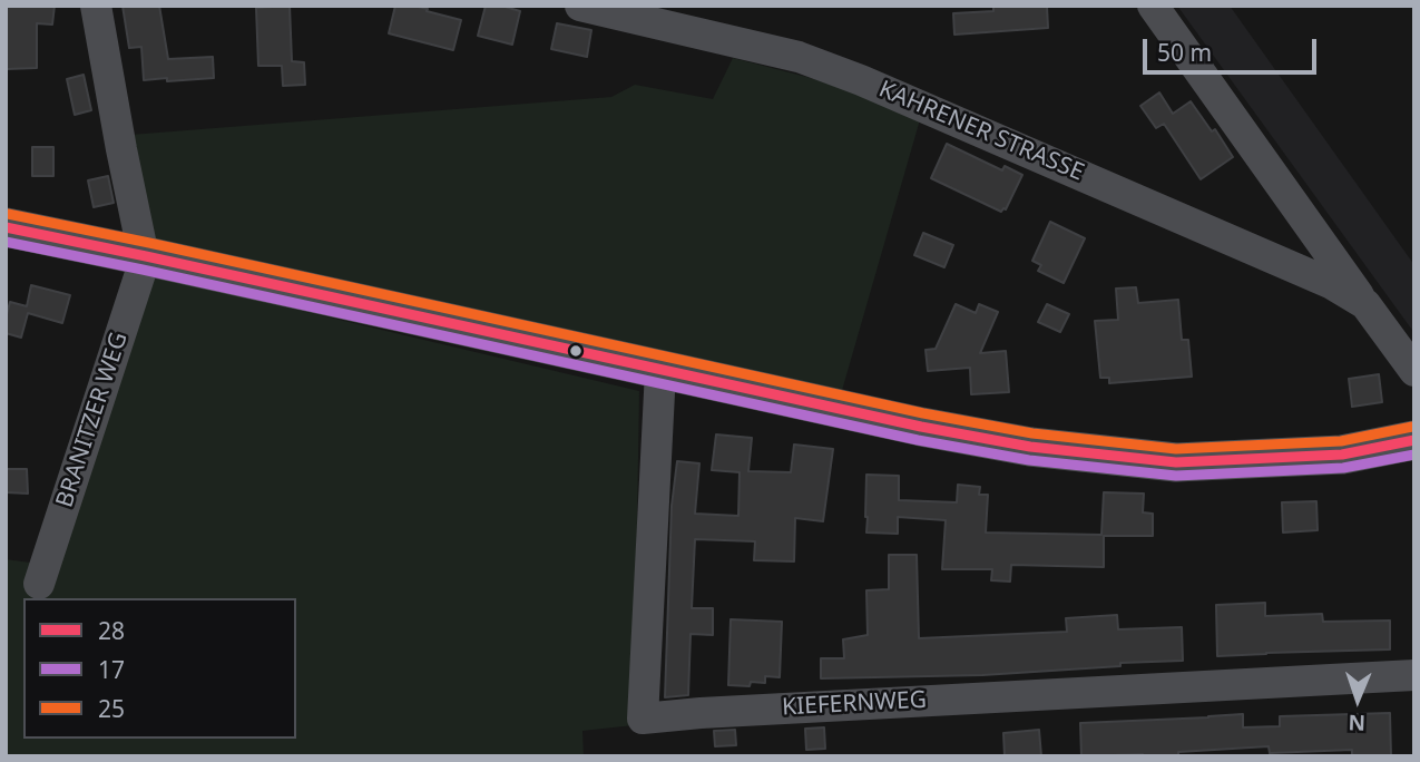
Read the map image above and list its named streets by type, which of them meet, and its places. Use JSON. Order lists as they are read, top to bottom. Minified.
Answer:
{"streets":{"street":["KAHRENER STRASSE","BRANITZER WEG","KIEFERNWEG"]},"lines":["transit line 25","transit line 28","transit line 17"],"legend":["28","17","25"],"scale_bar":"50 m","north":"bottom"}
